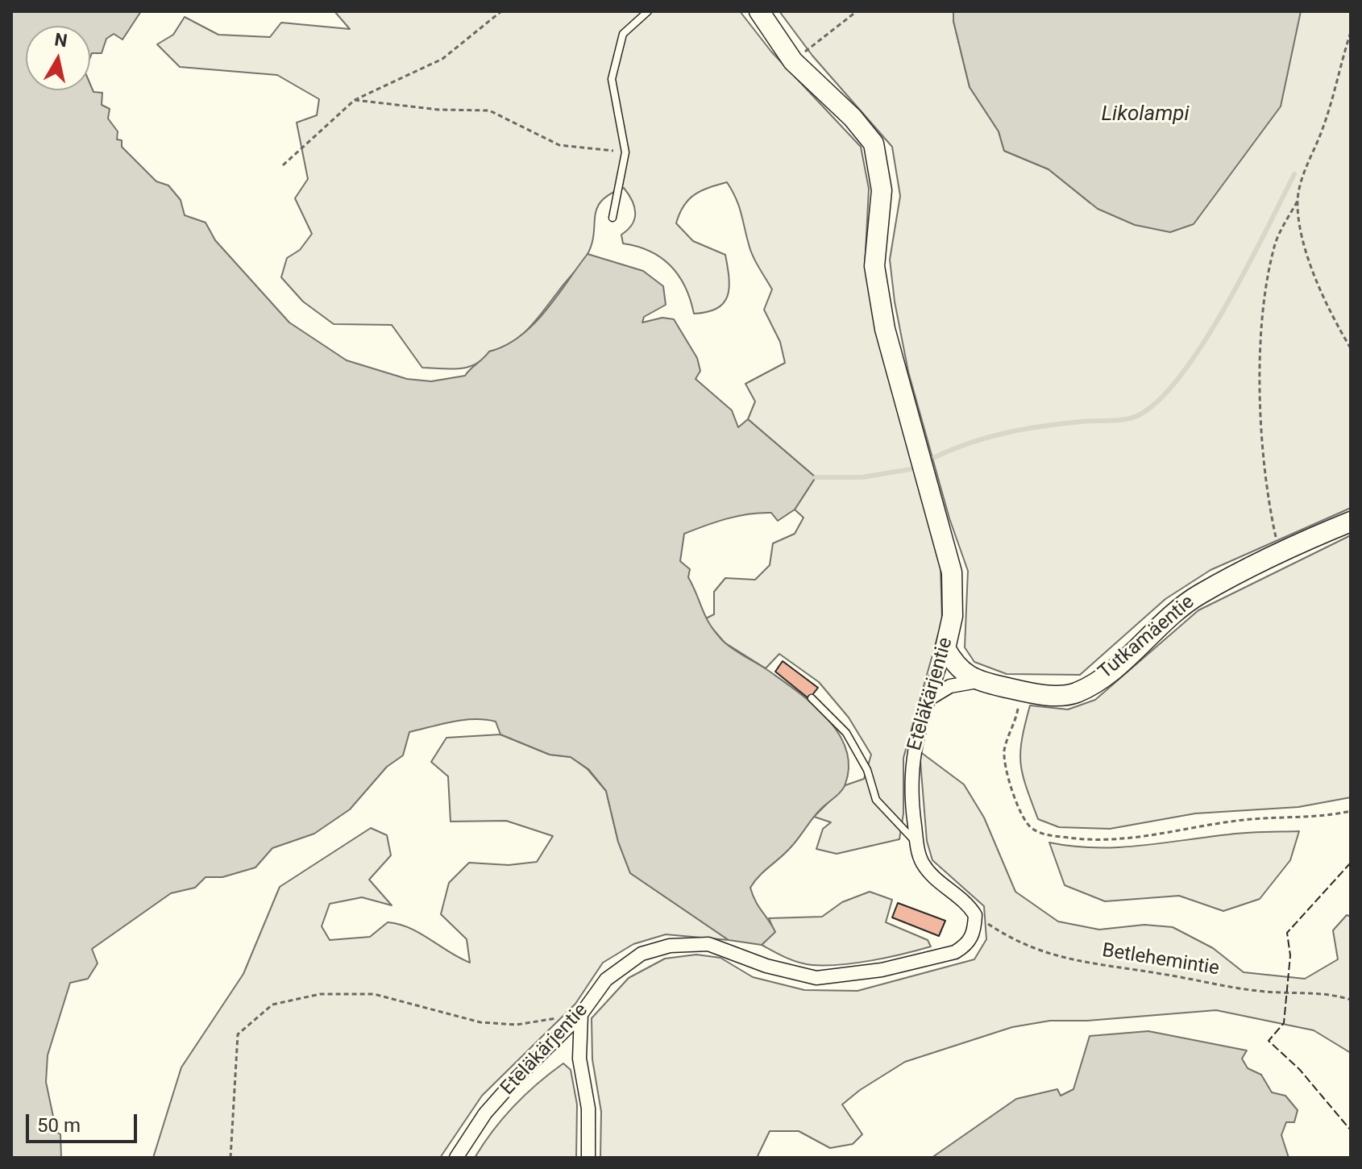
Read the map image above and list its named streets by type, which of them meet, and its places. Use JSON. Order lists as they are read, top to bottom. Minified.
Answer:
{"streets":{"street":["Tutkamäentie","Eteläkärjentie"],"path":["Betlehemintie"]},"crossings":[["Tutkamäentie","Eteläkärjentie"],["Eteläkärjentie","Betlehemintie"]],"water":["Likolampi"],"scale_bar":"50 m","north":"top"}
